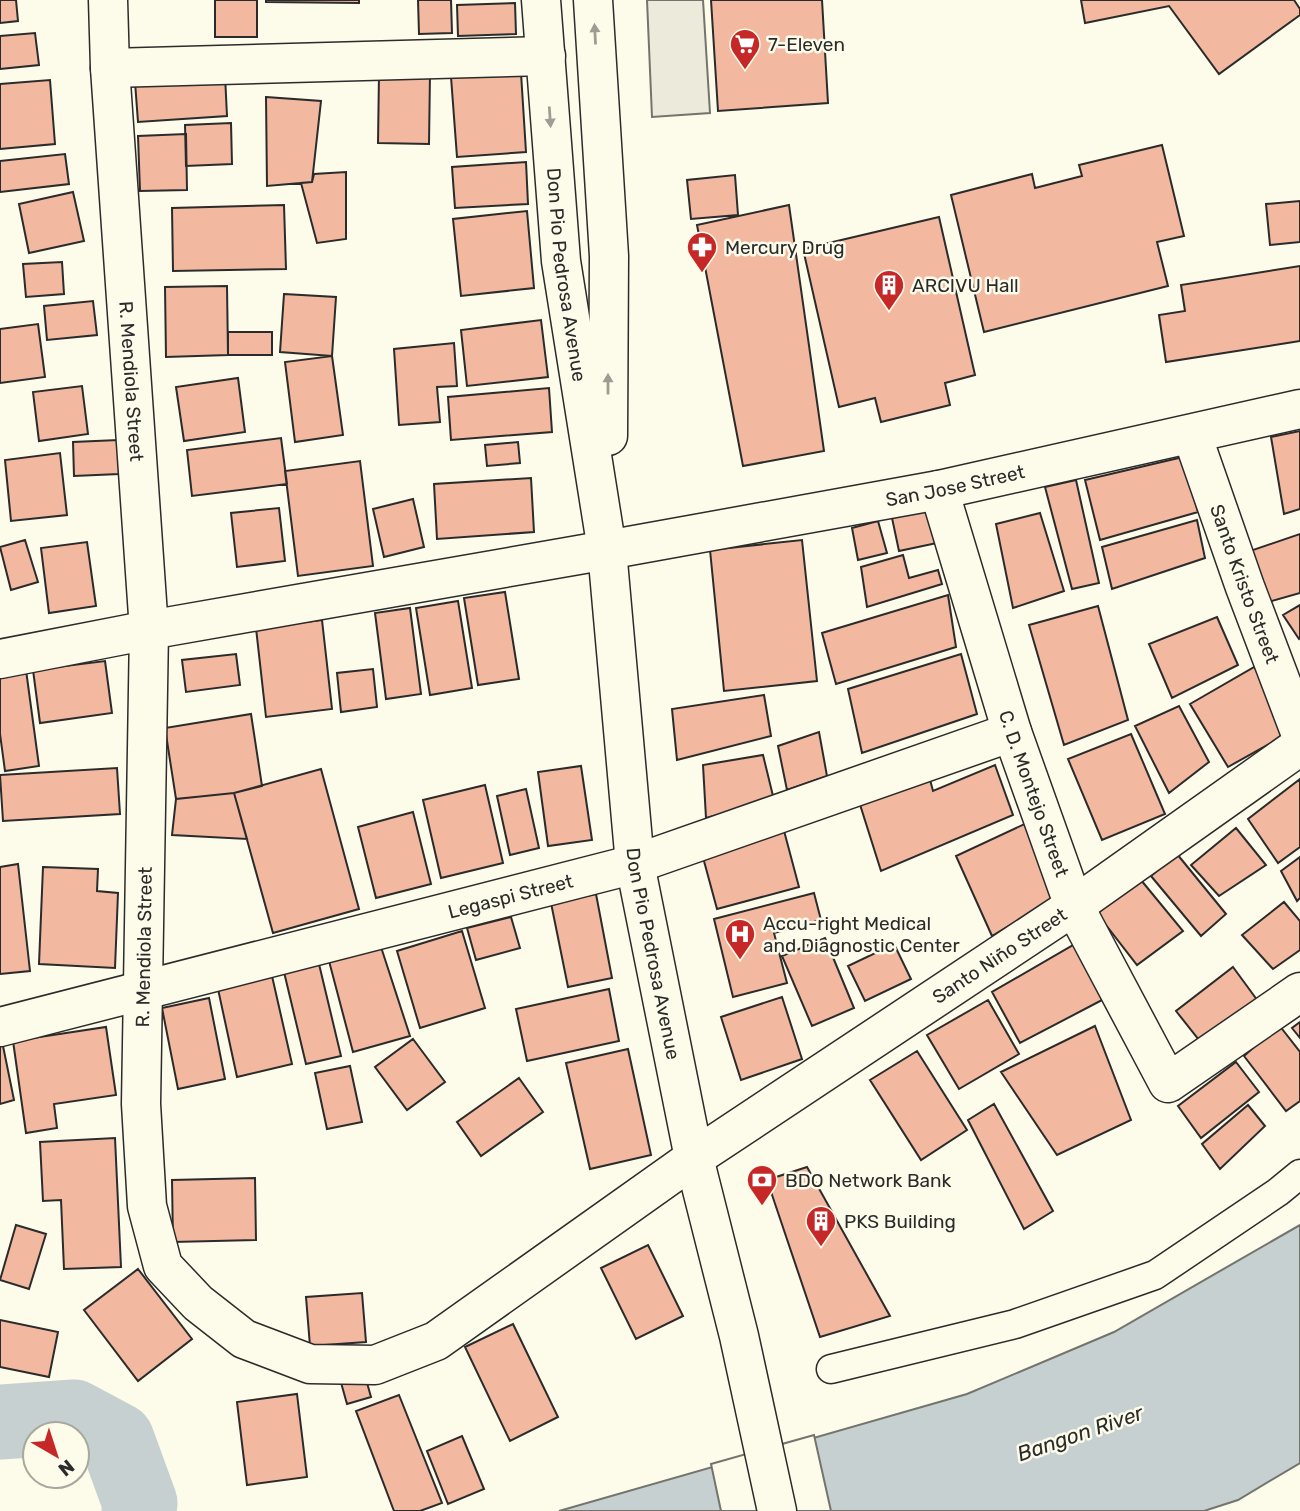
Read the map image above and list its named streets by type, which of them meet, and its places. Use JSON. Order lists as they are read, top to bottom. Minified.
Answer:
{"streets":{"main road":["Don Pio Pedrosa Avenue","R. Mendiola Street","San Jose Street","Santo Kristo Street","C. D. Montejo Street","Legaspi Street","Santo Niño Street"]},"crossings":[["Don Pio Pedrosa Avenue","R. Mendiola Street"],["Don Pio Pedrosa Avenue","San Jose Street"],["Don Pio Pedrosa Avenue","Legaspi Street"],["Don Pio Pedrosa Avenue","Santo Niño Street"],["R. Mendiola Street","San Jose Street"],["R. Mendiola Street","Legaspi Street"],["R. Mendiola Street","Santo Niño Street"],["San Jose Street","Santo Kristo Street"],["San Jose Street","C. D. Montejo Street"],["C. D. Montejo Street","Legaspi Street"],["C. D. Montejo Street","Santo Niño Street"]],"water":["Bangon River"],"places":{"supermarket":["7-Eleven"],"pharmacy":["Mercury Drug"],"building":["ARCIVU Hall","PKS Building"],"hospital":["Accu-right Medical and Diagnostic Center"],"bank":["BDO Network Bank"]},"north":"bottom right"}
